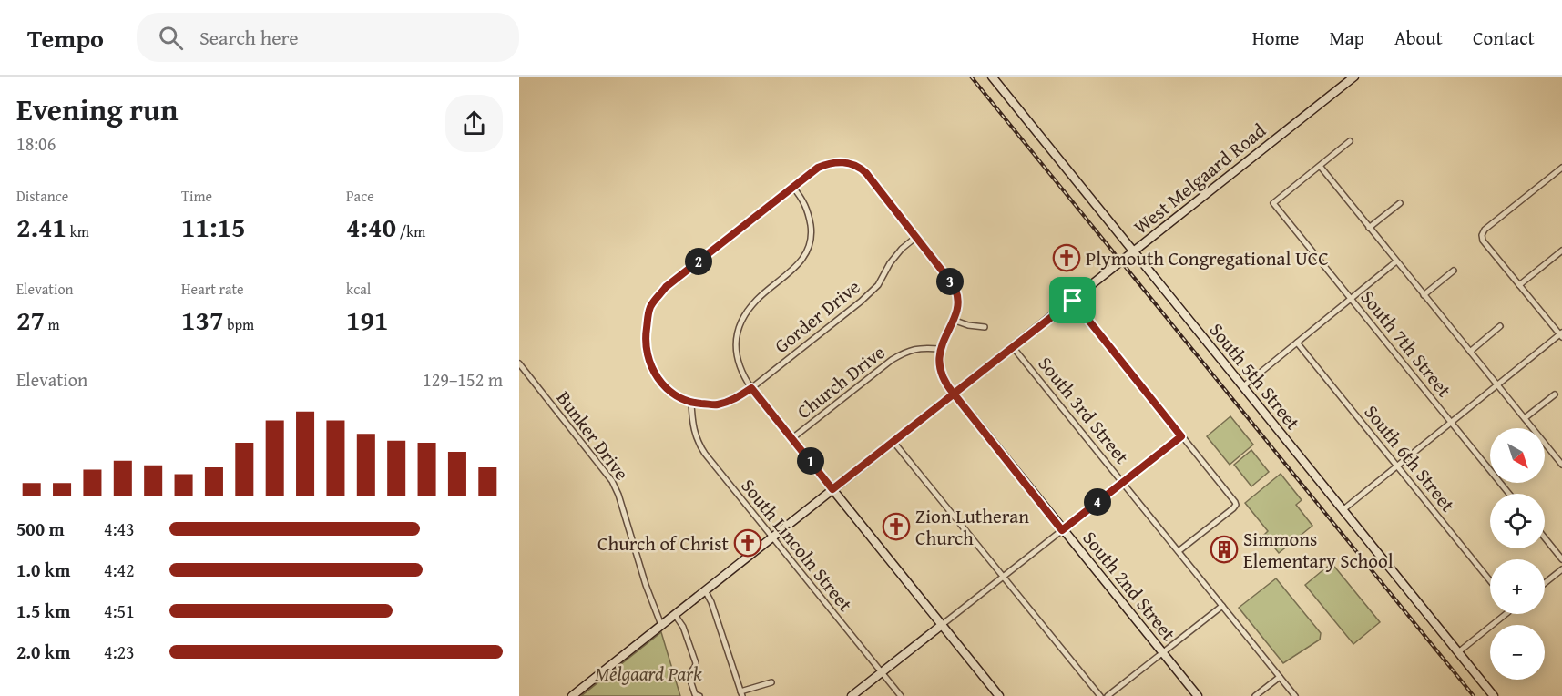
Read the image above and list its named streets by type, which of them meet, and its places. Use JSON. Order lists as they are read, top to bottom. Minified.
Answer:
{"streets":{"main road":["West Melgaard Road","South 5th Street","South 2nd Street"],"street":["Gorder Drive","South 7th Street","Church Drive","South 3rd Street","Bunker Drive","South 6th Street","South Lincoln Street"]},"crossings":[["West Melgaard Road","South 5th Street"],["West Melgaard Road","South 3rd Street"],["West Melgaard Road","Bunker Drive"],["West Melgaard Road","South Lincoln Street"],["West Melgaard Road","South 2nd Street"],["Gorder Drive","South Lincoln Street"]],"parks":["Melgaard Park"],"places":{"church":["Plymouth Congregational UCC","Zion Lutheran Church","Church of Christ"],"building":["Simmons Elementary School"]},"north":"bottom right","page":{"header":"Tempo","search":"Search here","nav":["Home","Map","About","Contact"],"heading":["Evening run","18:06"],"stats":[["Distance","2.41 km"],["Time","11:15"],["Pace","4:40 /km"],["Elevation","27 m"],["Heart rate","137 bpm"],["kcal","191"]],"pins":["2","3","1","4"],"chart":["Elevation","129–152 m"],"map_buttons":["+","−"],"list":[{"name":"500 m","note":"4:43"},{"name":"1.0 km","note":"4:42"},{"name":"1.5 km","note":"4:51"},{"name":"2.0 km","note":"4:23"}]}}
